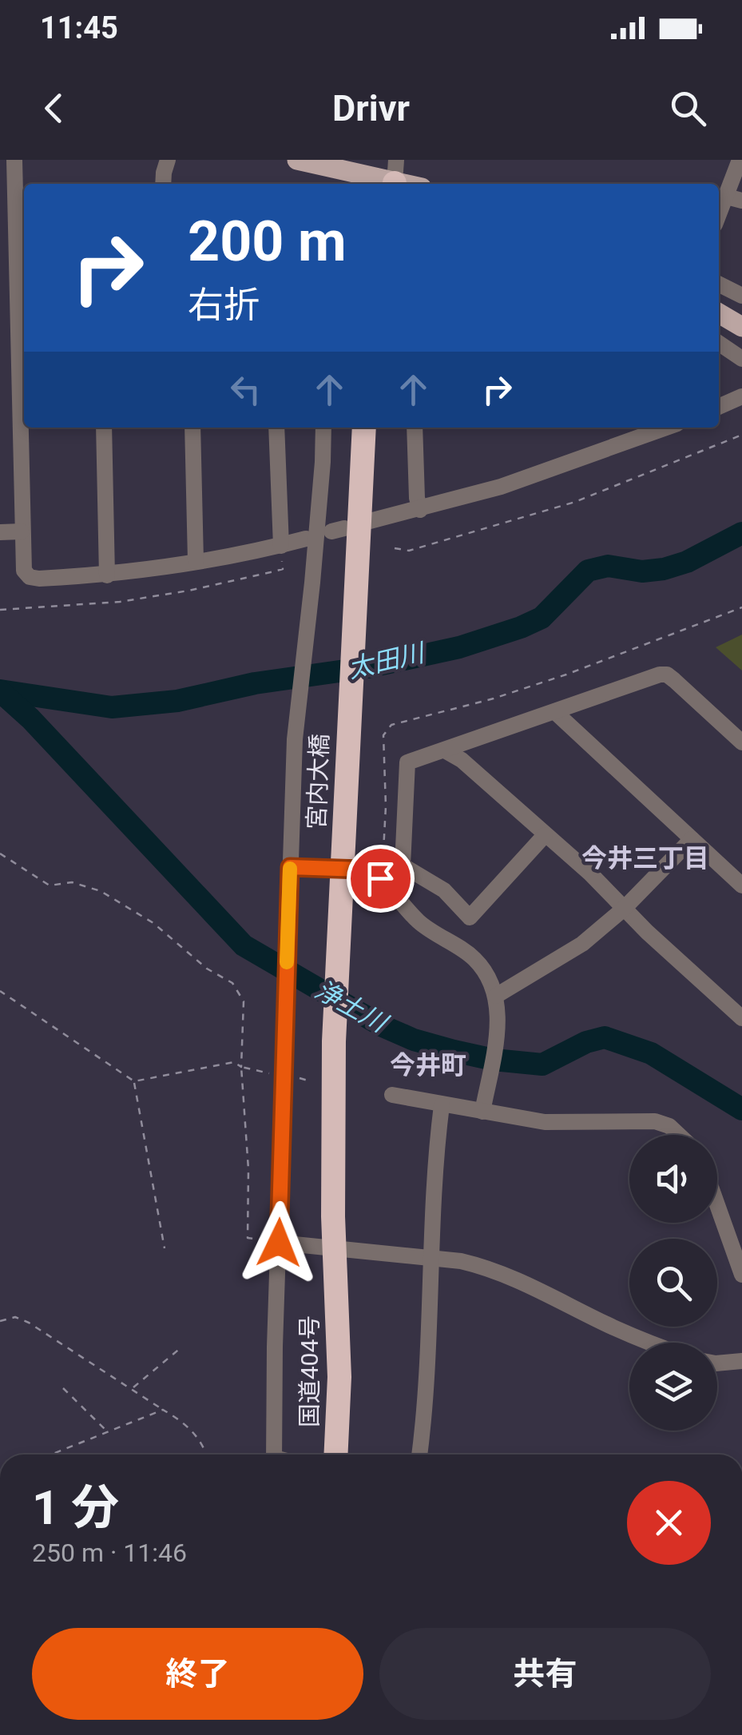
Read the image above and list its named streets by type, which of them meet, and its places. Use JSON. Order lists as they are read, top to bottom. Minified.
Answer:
{"streets":{"highway":["宮内大橋","国道404号"]},"crossings":[["宮内大橋","国道404号"]],"districts":["今井三丁目","今井町"],"water":["太田川","浄土川"],"page":{"status":"11:45","header":"Drivr","turn":["200 m","右折"],"heading":["1 分","250 m · 11:46"],"buttons":["終了","共有"]}}
